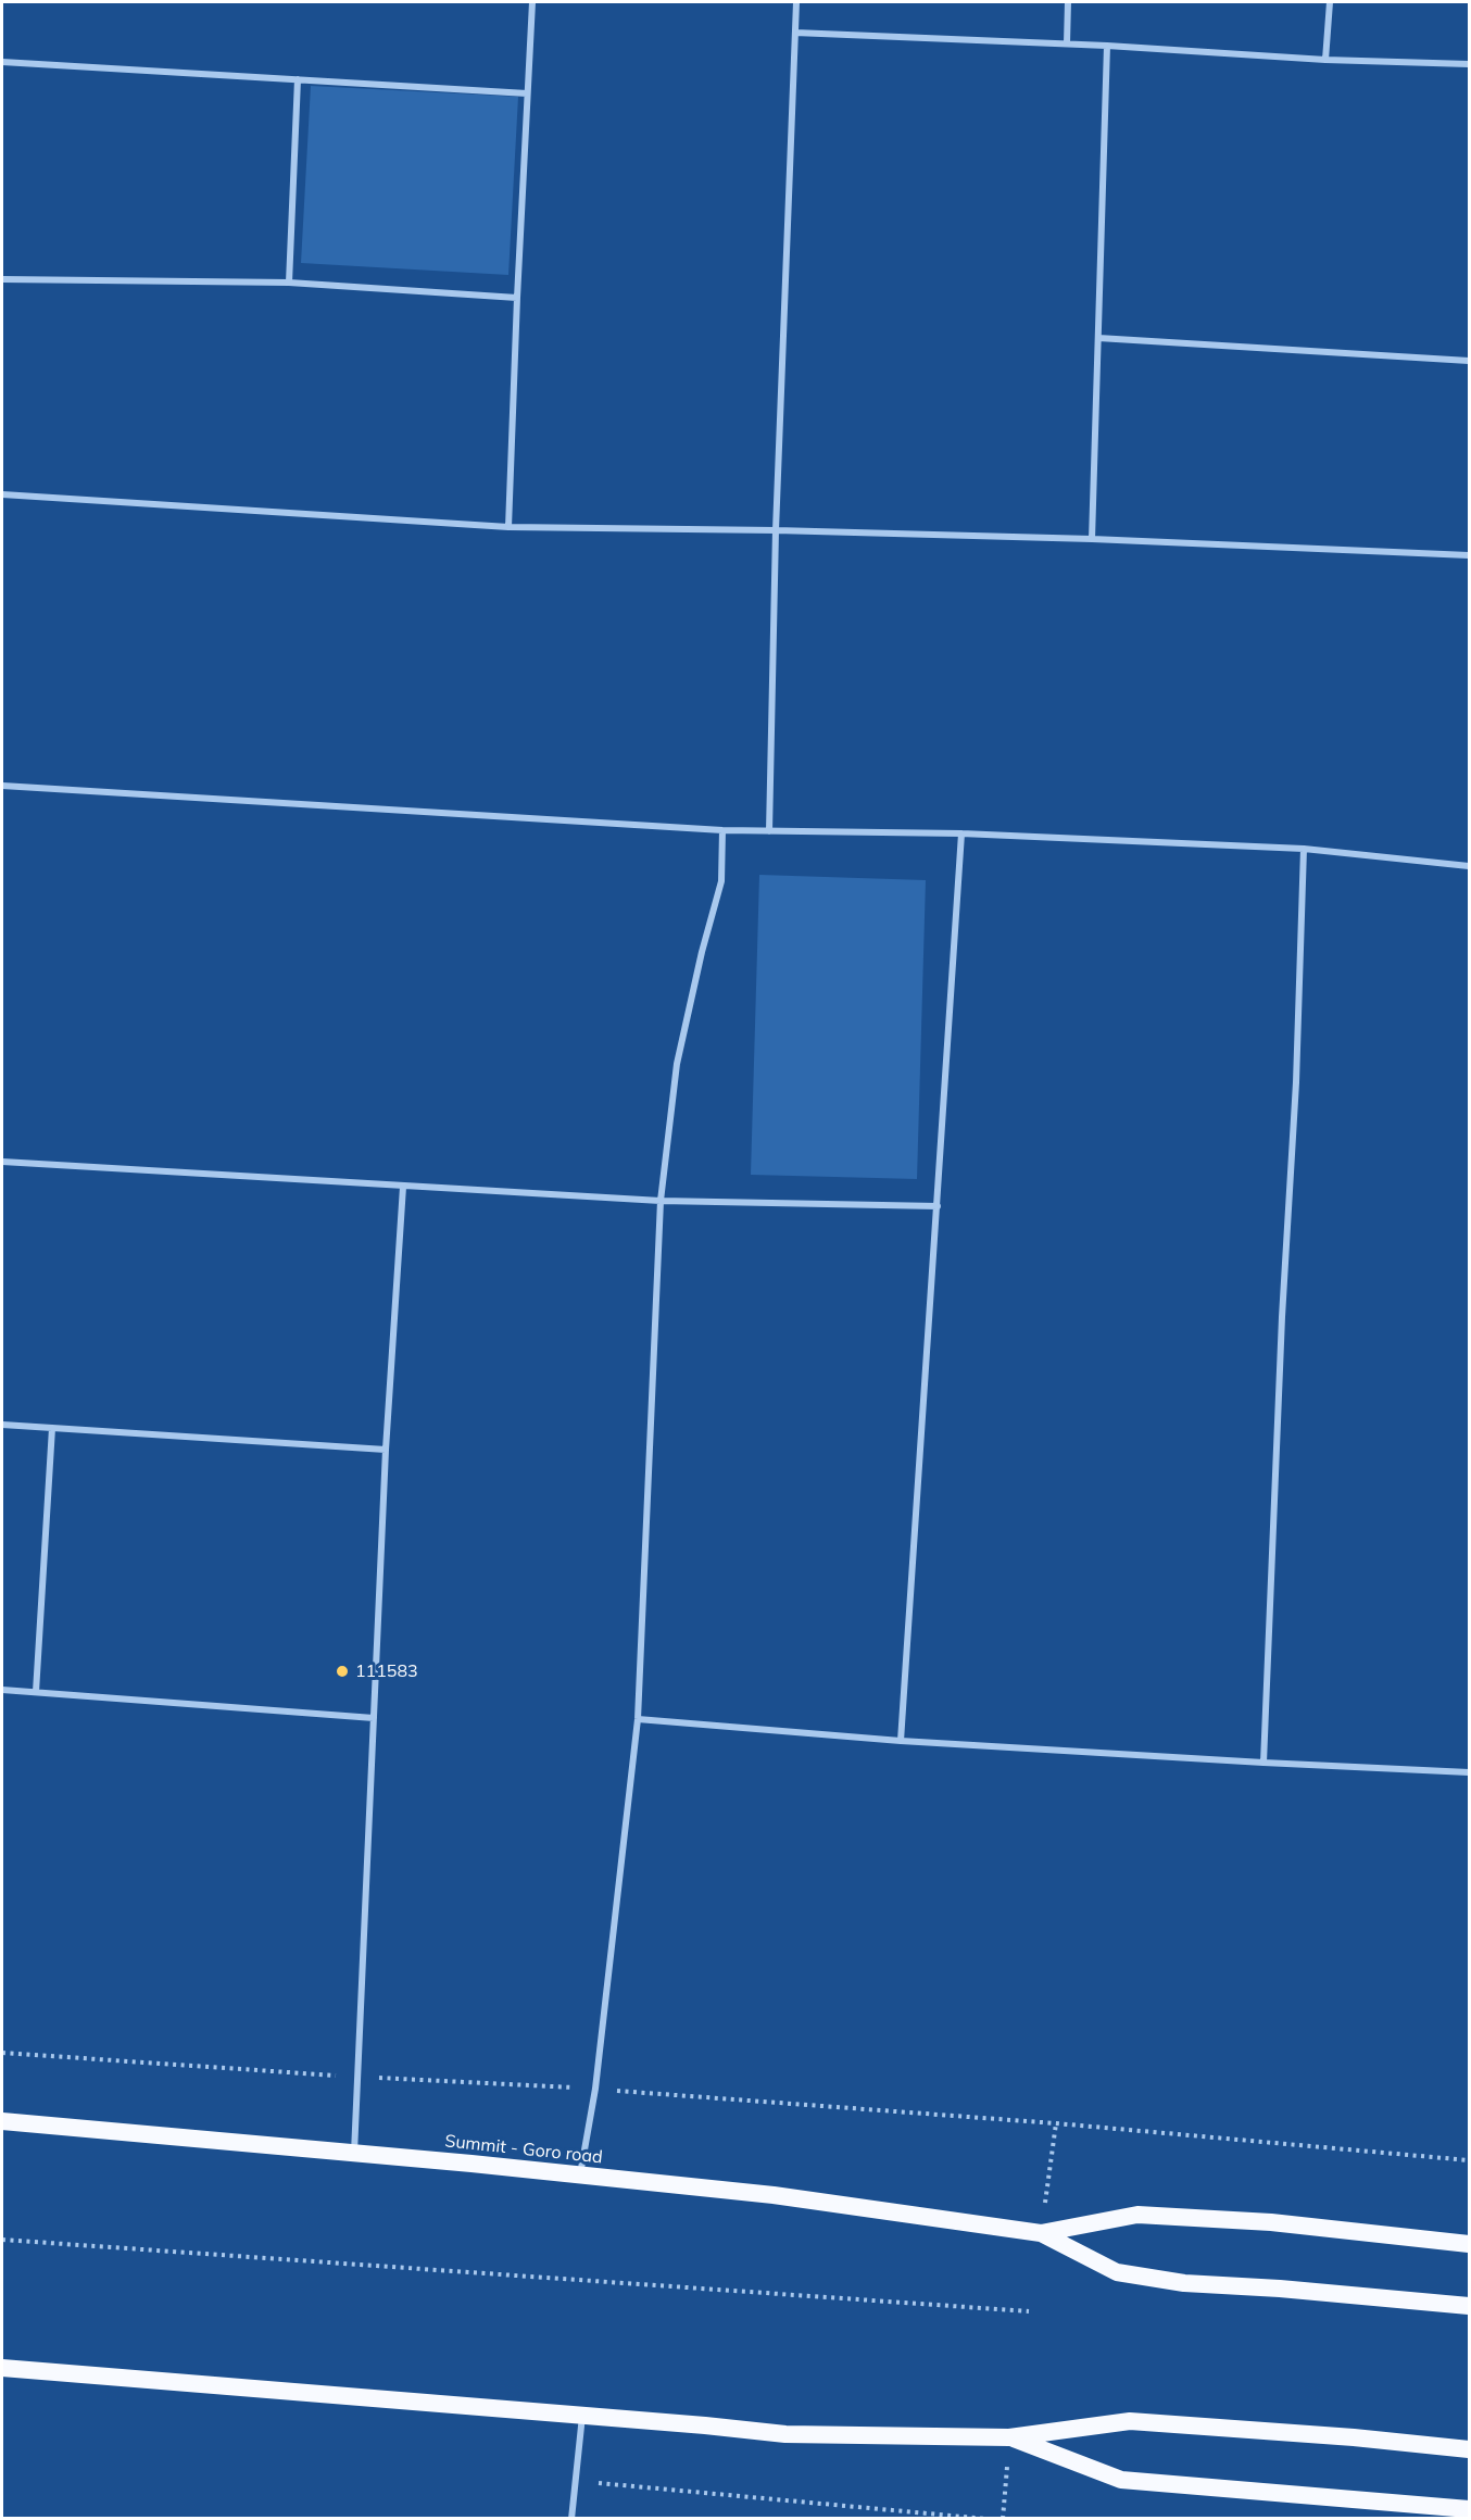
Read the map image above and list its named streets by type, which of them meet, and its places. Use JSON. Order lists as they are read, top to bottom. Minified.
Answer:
{"streets":{"highway":["Summit - Goro road"]},"places":["111583"]}
